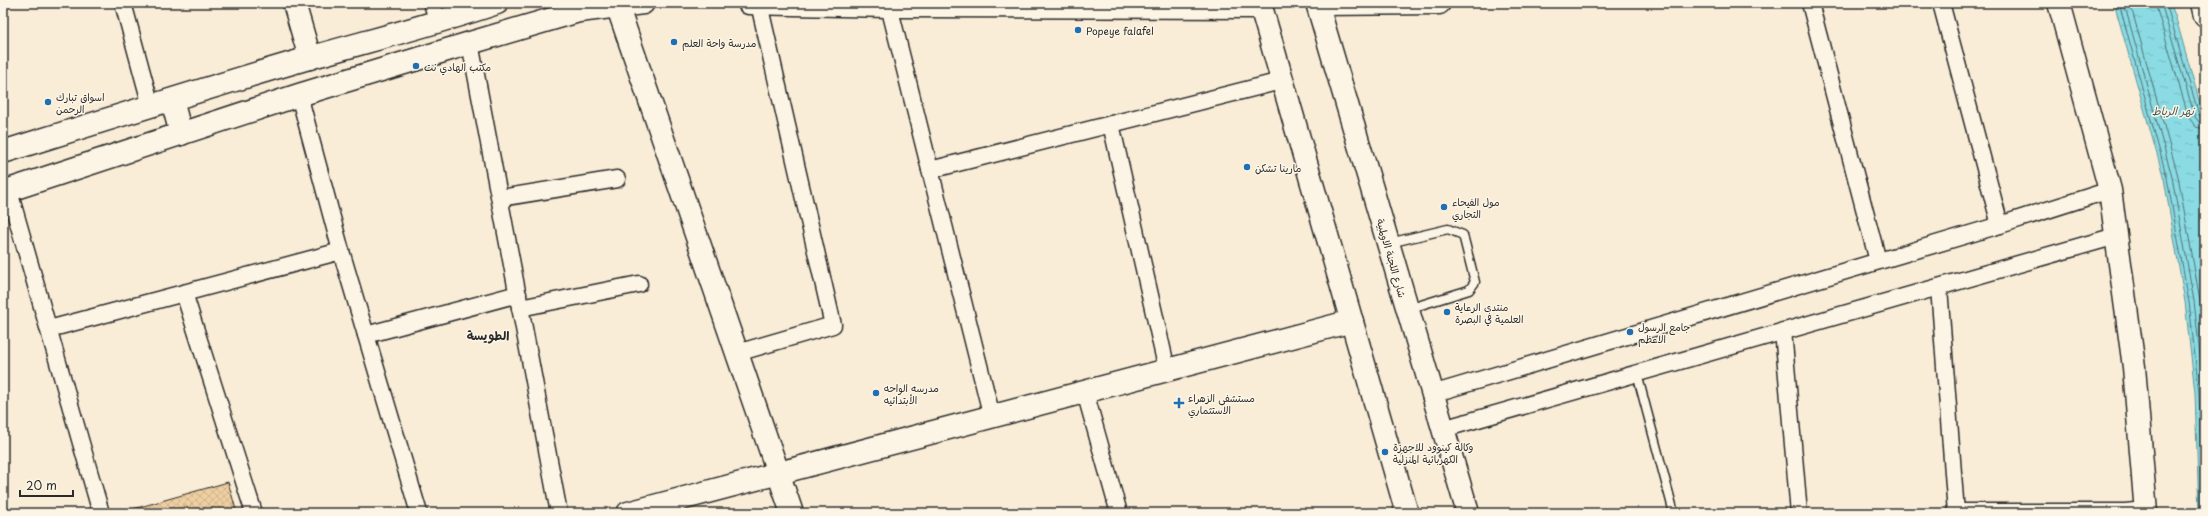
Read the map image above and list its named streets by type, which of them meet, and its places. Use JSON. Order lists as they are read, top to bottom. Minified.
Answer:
{"streets":{"main road":["شارع اللجنة الاولمبية"]},"districts":["الطويسة"],"water":["نهر الرباط"],"places":{"other":["Popeye falafel","مدرسة واحة العلم","مكتب الهادي نت","اسواق تبارك الرحمن","مارينا تشكن","مول الفيحاء التجاري","منتدى الرعاية العلمية في البصرة","جامع الرسول الاعظم","مدرسه الواحه الأبتدائيه","وكالة كينوود للاجهزة الكهربائية المنزلية"],"health":["مستشفى الزهراء الاستثماري"]},"scale_bar":"20 m"}
